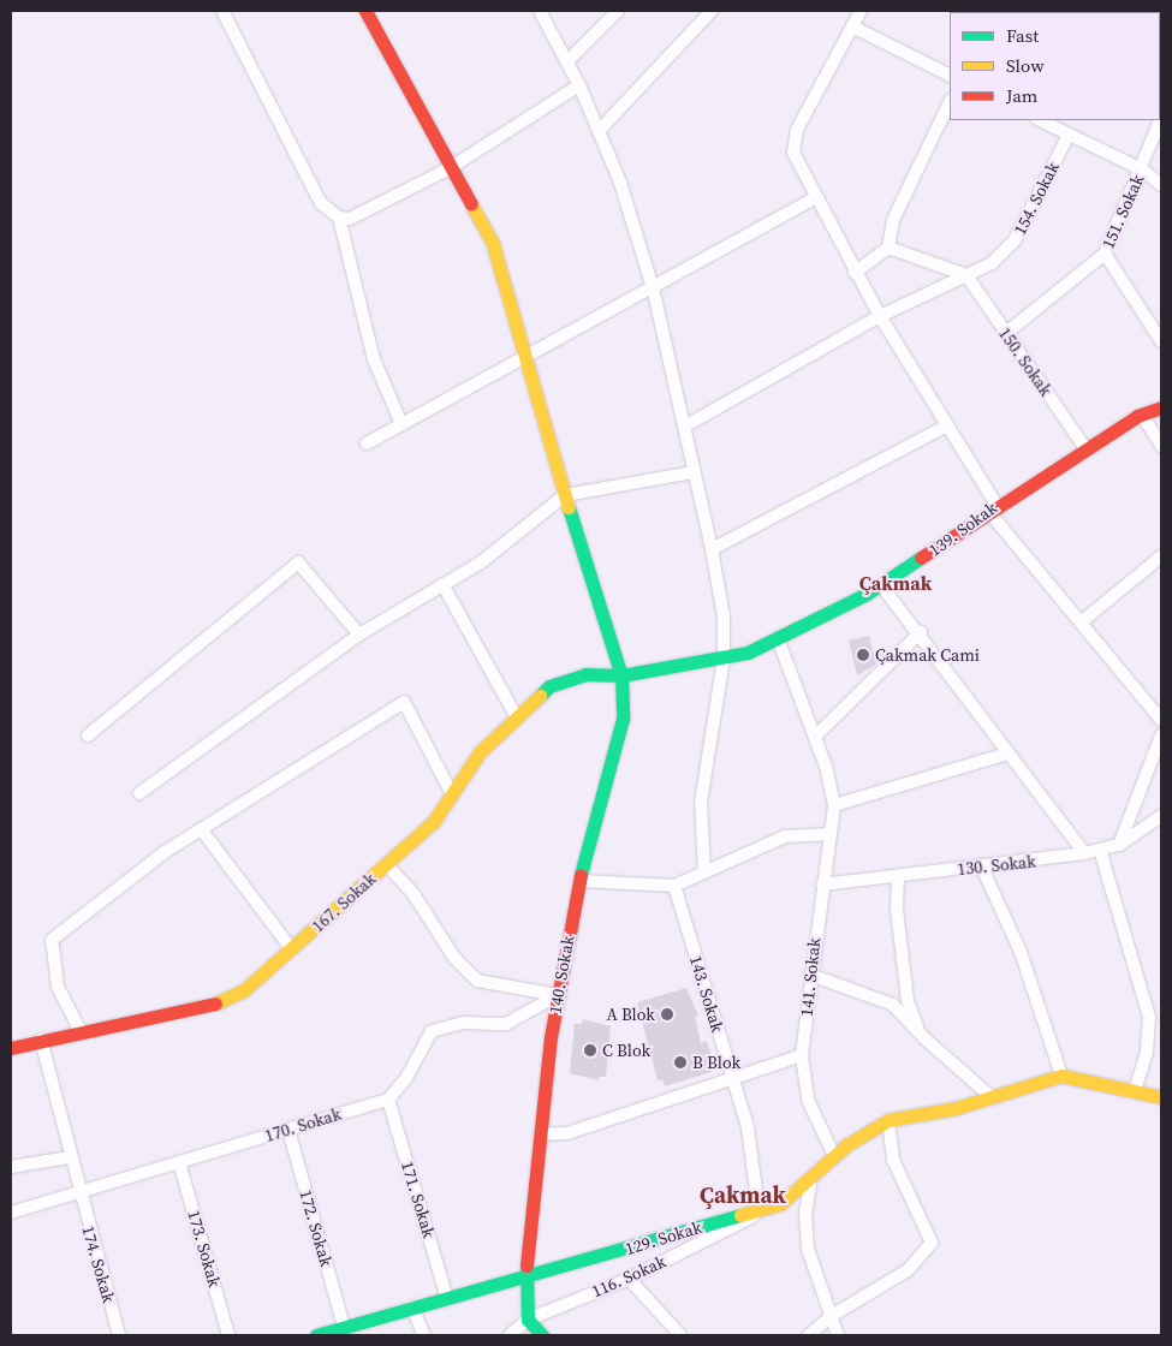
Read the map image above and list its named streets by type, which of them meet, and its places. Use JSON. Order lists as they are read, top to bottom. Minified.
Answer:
{"streets":{"street":["154. Sokak","151. Sokak","150. Sokak","139. Sokak","130. Sokak","167. Sokak","140. Sokak","141. Sokak","143. Sokak","170. Sokak","171. Sokak","172. Sokak","129. Sokak","173. Sokak","174. Sokak","116. Sokak"]},"crossings":[["154. Sokak","150. Sokak"],["151. Sokak","150. Sokak"],["150. Sokak","139. Sokak"],["139. Sokak","167. Sokak"],["139. Sokak","140. Sokak"],["139. Sokak","141. Sokak"],["130. Sokak","141. Sokak"],["167. Sokak","140. Sokak"],["167. Sokak","174. Sokak"],["140. Sokak","129. Sokak"],["140. Sokak","116. Sokak"],["141. Sokak","129. Sokak"],["143. Sokak","129. Sokak"],["170. Sokak","171. Sokak"],["170. Sokak","172. Sokak"],["170. Sokak","173. Sokak"],["170. Sokak","174. Sokak"],["171. Sokak","129. Sokak"],["172. Sokak","129. Sokak"],["129. Sokak","116. Sokak"]],"districts":["Çakmak","Çakmak"],"places":["Çakmak Cami","A Blok","C Blok","B Blok"],"legend":["Fast","Slow","Jam"]}
